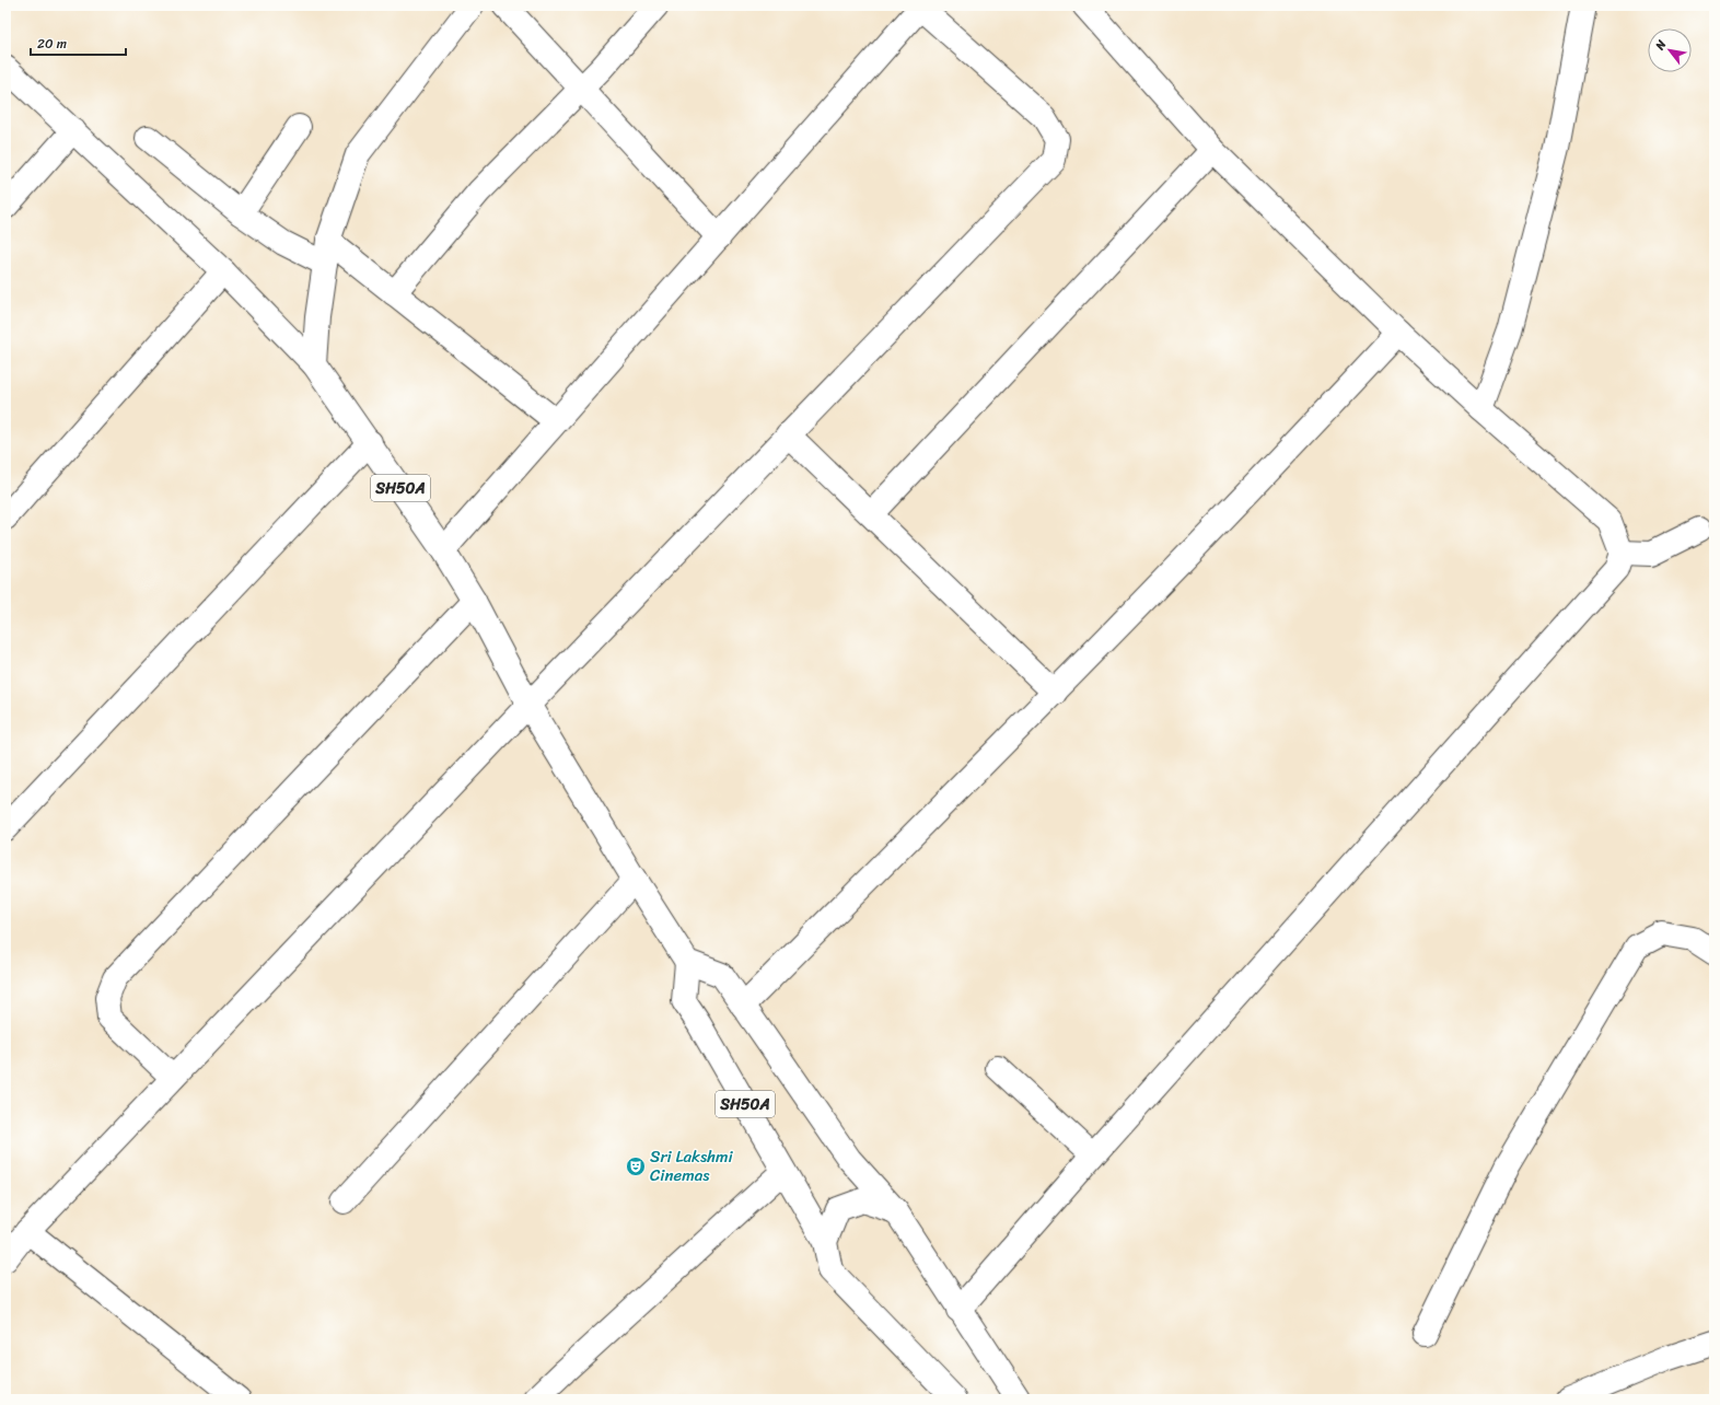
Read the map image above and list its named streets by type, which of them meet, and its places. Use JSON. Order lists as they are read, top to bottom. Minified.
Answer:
{"streets":{"street":["SH50A"]},"places":{"theatre":["Sri Lakshmi Cinemas"]},"scale_bar":"20 m","north":"top left"}
